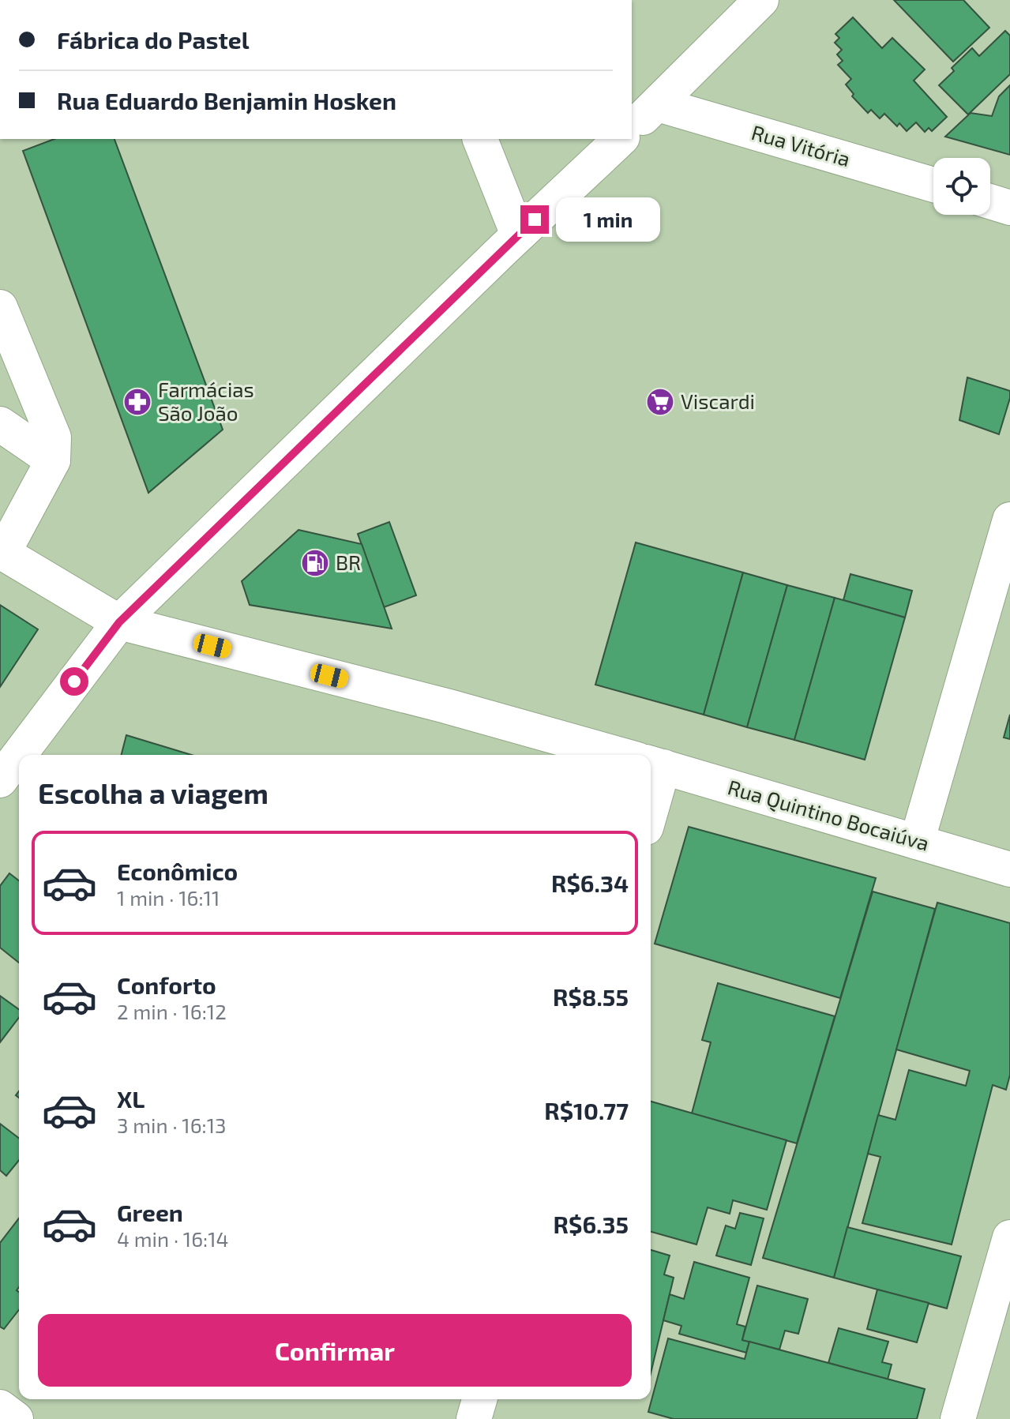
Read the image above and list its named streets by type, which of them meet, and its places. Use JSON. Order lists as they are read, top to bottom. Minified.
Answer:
{"streets":{"street":["Rua Vitória","Rua Quintino Bocaiúva"]},"places":{"pharmacy":["Farmácias São João"],"supermarket":["Viscardi"],"fuel station":["BR"]},"page":{"banner":["Fábrica do Pastel","Rua Eduardo Benjamin Hosken"],"bubble":"1 min","heading":"Escolha a viagem","list":[{"name":"Econômico","note":"1 min · 16:11","value":"R$6.34"},{"name":"Conforto","note":"2 min · 16:12","value":"R$8.55"},{"name":"XL","note":"3 min · 16:13","value":"R$10.77"},{"name":"Green","note":"4 min · 16:14","value":"R$6.35"}],"buttons":"Confirmar"}}
